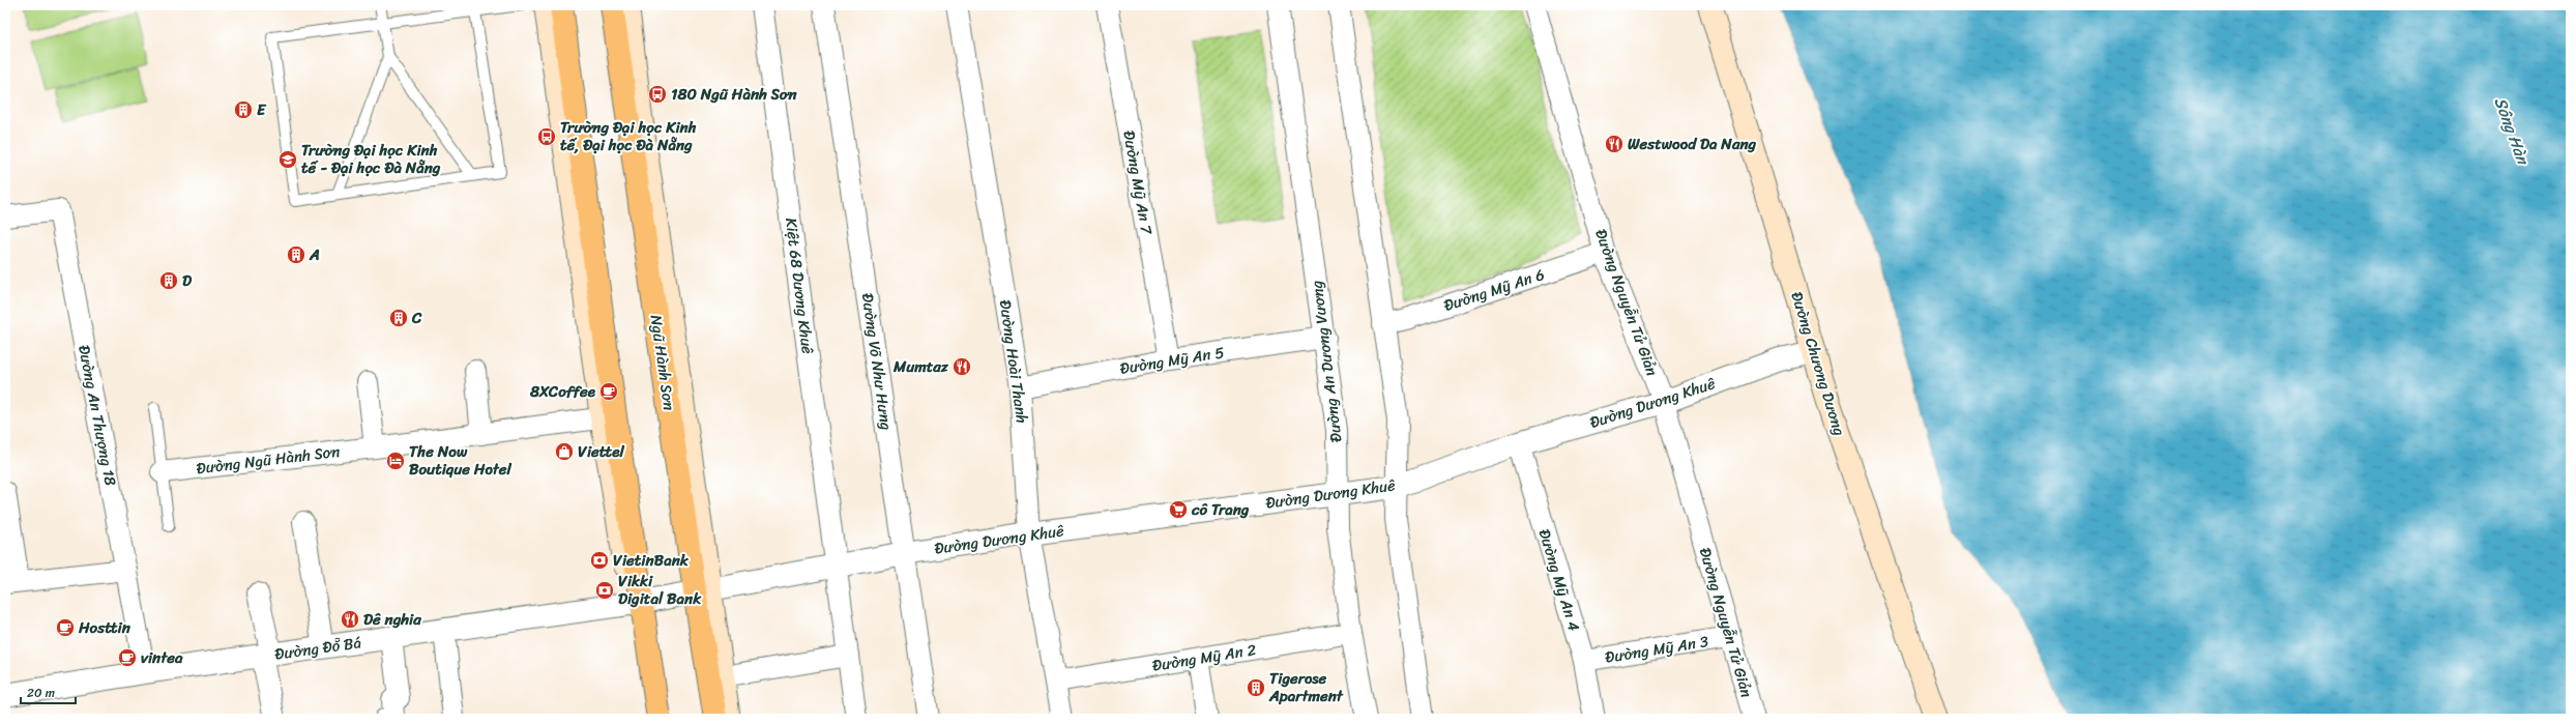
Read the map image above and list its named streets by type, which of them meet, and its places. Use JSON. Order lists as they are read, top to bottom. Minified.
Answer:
{"streets":{"highway":["Ngũ Hành Sơn"],"main road":["Đường Chương Dương"],"street":["Đường Mỹ An 7","Kiệt 68 Dương Khuê","Đường Mỹ An 6","Đường Nguyễn Tử Giản","Đường Mỹ An 5","Đường Võ Như Hưng","Đường Hoài Thanh","Đường An Dương Vương","Đường Dương Khuê","Đường An Thượng 18","Đường Ngũ Hành Sơn","Đường Mỹ An 4","Đường Đỗ Bá","Đường Mỹ An 3","Đường Mỹ An 2"]},"crossings":[["Đường Mỹ An 7","Đường Mỹ An 5"],["Kiệt 68 Dương Khuê","Đường Dương Khuê"],["Đường Mỹ An 6","Đường Nguyễn Tử Giản"],["Đường Nguyễn Tử Giản","Đường Dương Khuê"],["Đường Nguyễn Tử Giản","Đường Mỹ An 3"],["Đường Mỹ An 5","Đường Hoài Thanh"],["Đường Mỹ An 5","Đường An Dương Vương"],["Đường Võ Như Hưng","Đường Dương Khuê"],["Đường Hoài Thanh","Đường Dương Khuê"],["Đường Hoài Thanh","Đường Mỹ An 2"],["Đường An Dương Vương","Đường Dương Khuê"],["Đường An Dương Vương","Đường Mỹ An 2"],["Ngũ Hành Sơn","Đường Dương Khuê"],["Đường Chương Dương","Đường Dương Khuê"],["Đường Dương Khuê","Đường Mỹ An 4"],["Đường Dương Khuê","Đường Đỗ Bá"],["Đường An Thượng 18","Đường Đỗ Bá"],["Đường Mỹ An 4","Đường Mỹ An 3"]],"water":["Sông Hàn"],"places":{"bus stop":["180 Ngũ Hành Sơn","Trường Đại học Kinh tế, Đại học Đà Nẵng"],"building":["E","A","D","C","Tigerose Apartment"],"restaurant":["Westwood Da Nang","Mumtaz","Dê nghia"],"school or university":["Trường Đại học Kinh tế - Đại học Đà Nẵng"],"cafe":["8XCoffee","Hosttin","vintea"],"shop":["Viettel"],"hotel":["The Now Boutique Hotel"],"supermarket":["cô Trang"],"bank":["VietinBank","Vikki Digital Bank"]},"scale_bar":"20 m"}
